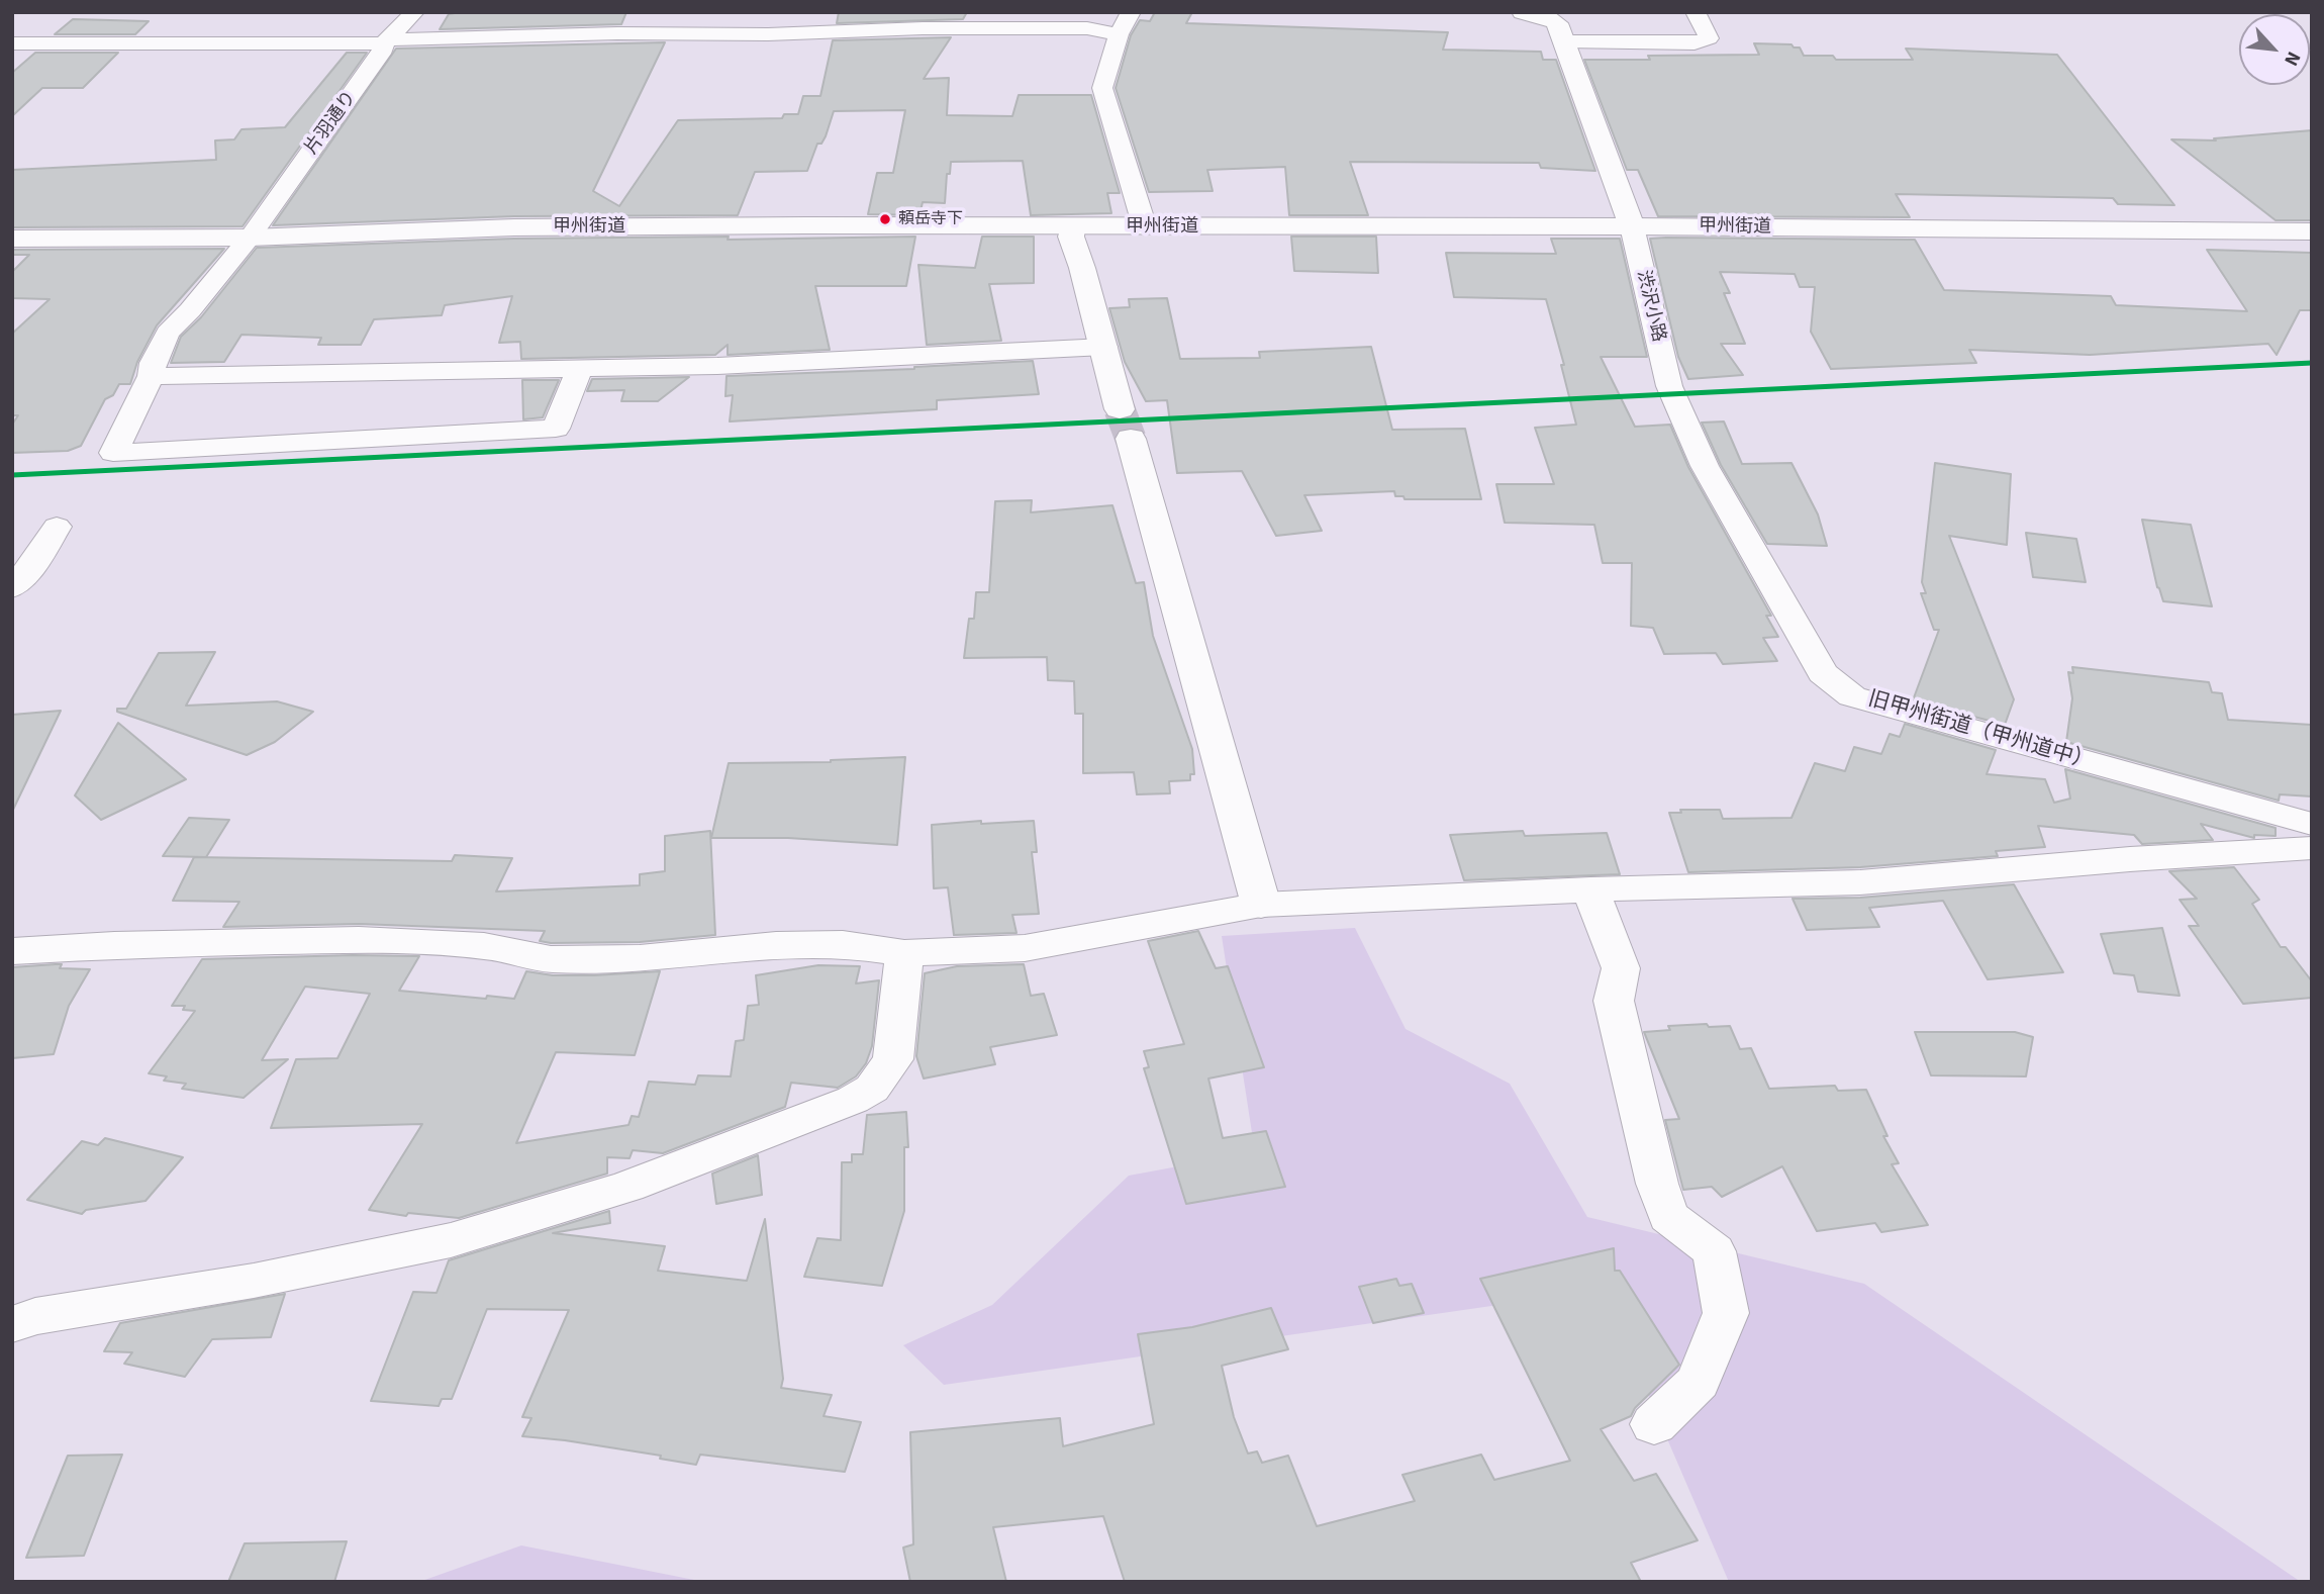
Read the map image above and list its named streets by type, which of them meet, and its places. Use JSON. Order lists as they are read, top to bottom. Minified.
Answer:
{"streets":{"main road":["甲州街道"],"street":["片羽通り","渋沢小路","旧甲州街道（甲州道中）"]},"crossings":[["片羽通り","甲州街道"],["甲州街道","渋沢小路"],["渋沢小路","旧甲州街道（甲州道中）"]],"places":["頼岳寺下"],"north":"bottom right"}
